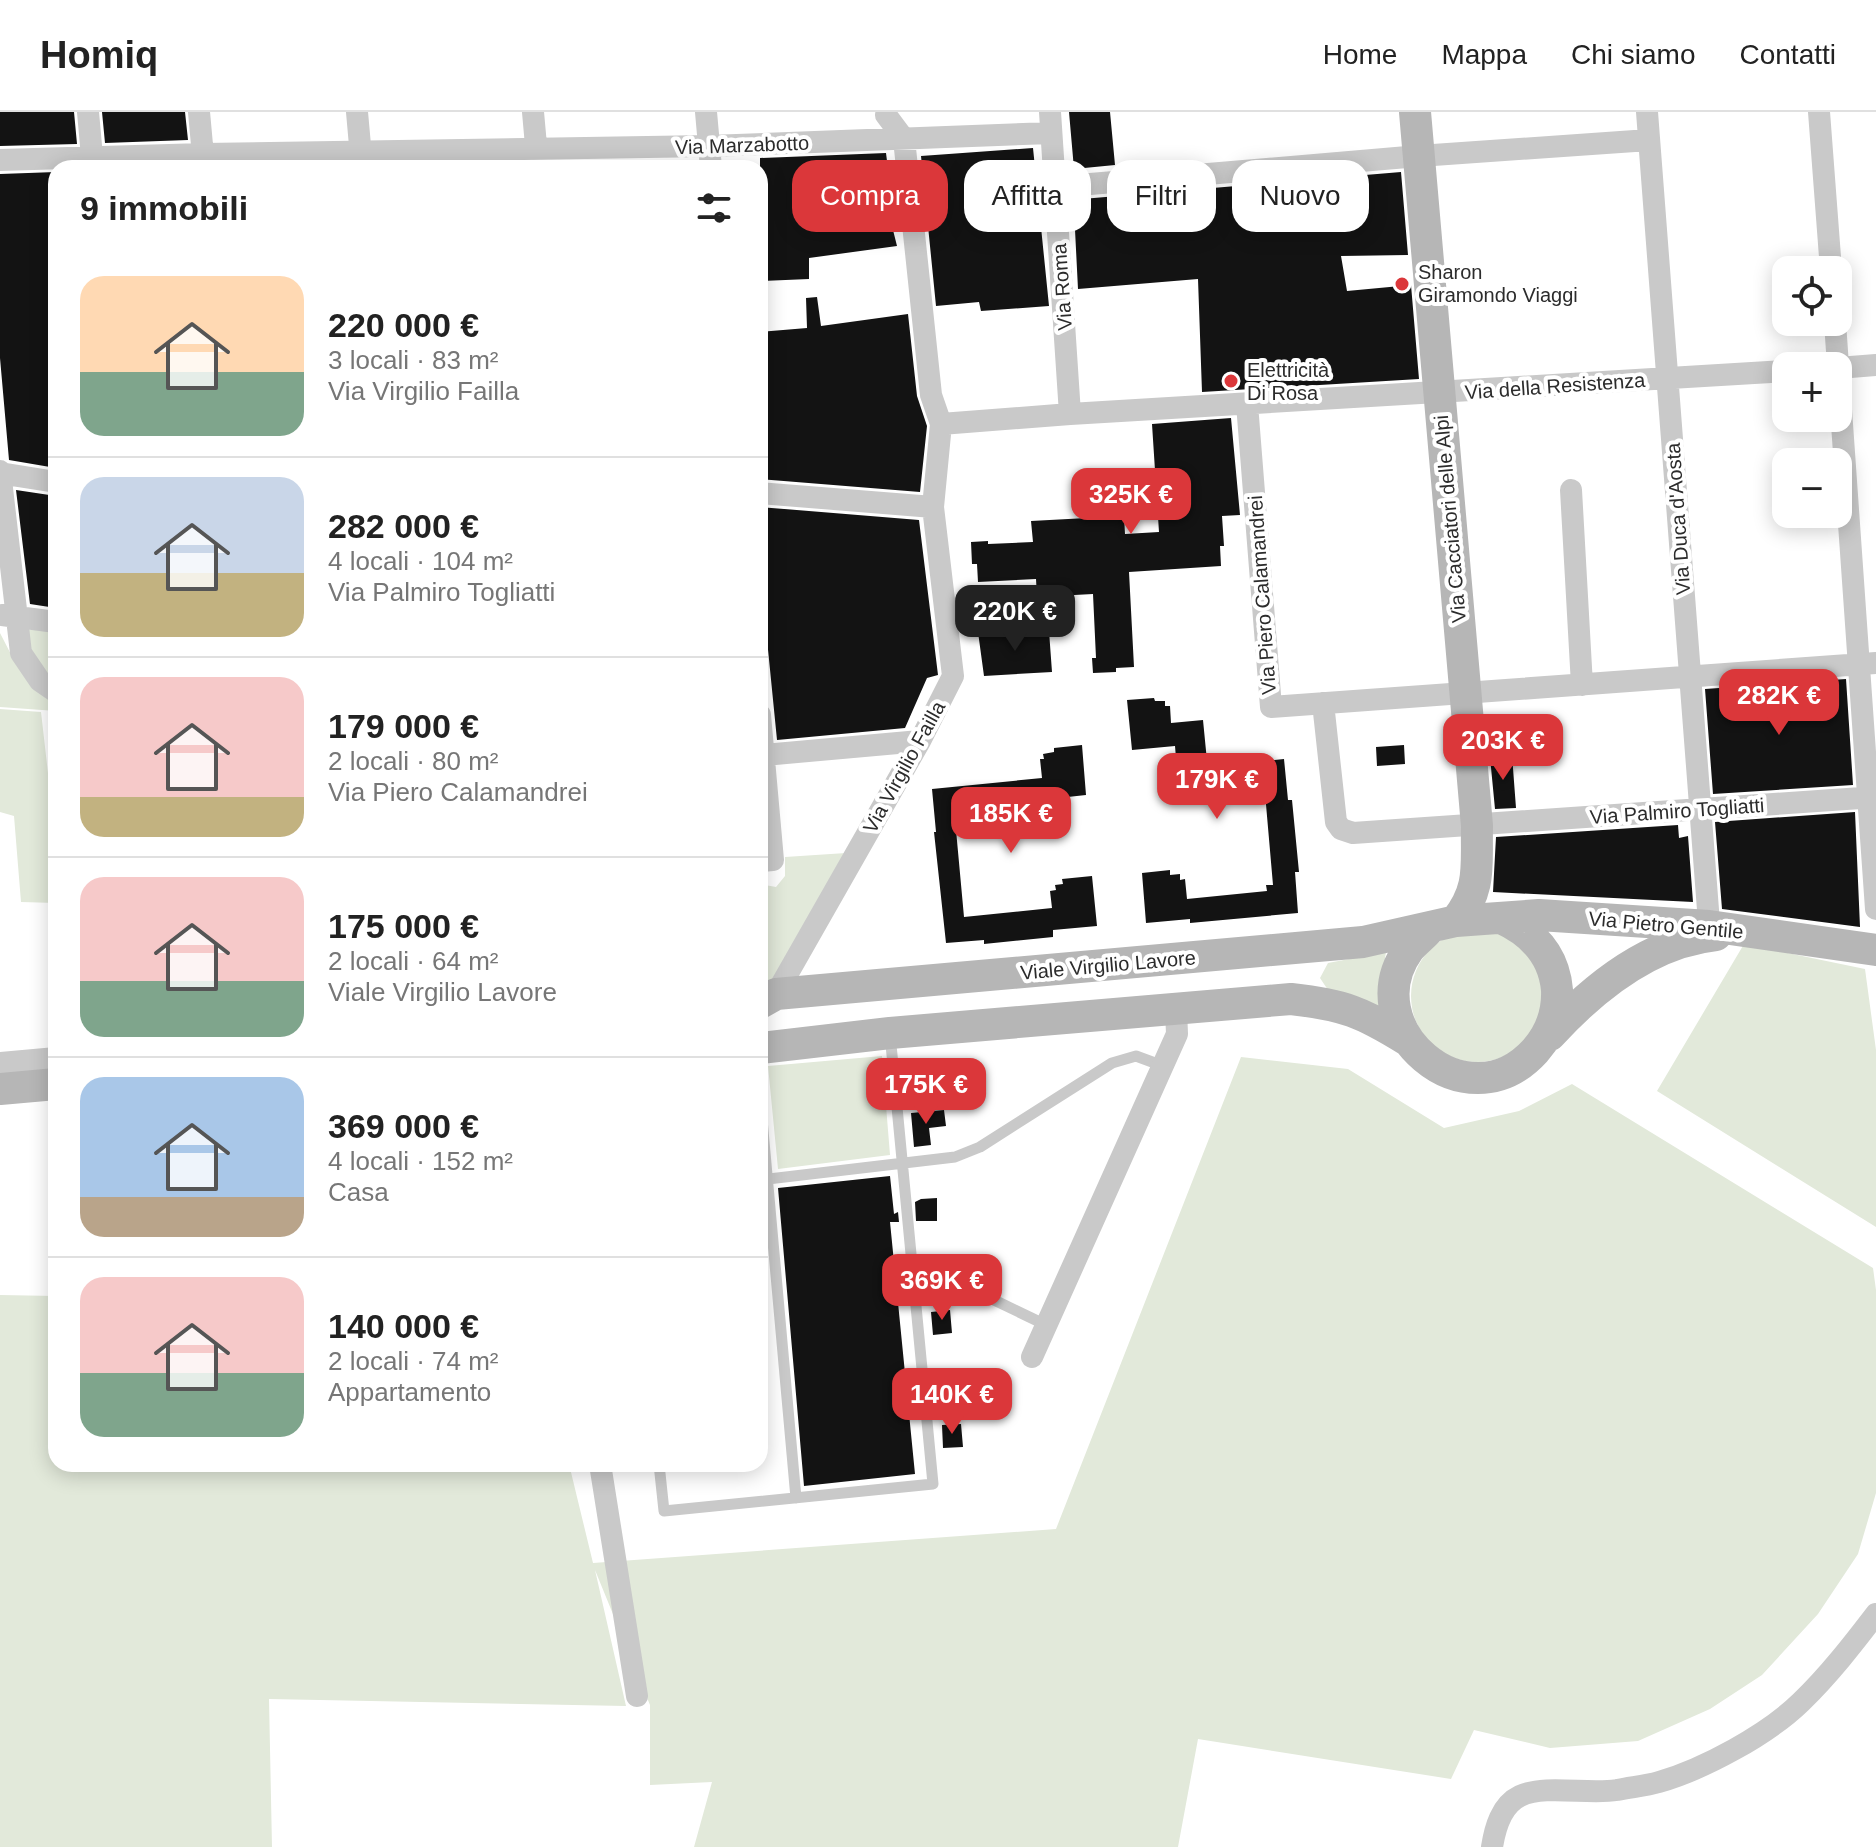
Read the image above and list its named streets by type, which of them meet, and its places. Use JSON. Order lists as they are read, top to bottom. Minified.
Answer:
{"streets":{"street":["Via Marzabotto","Via Roma","Via della Resistenza","Via Cacciatori delle Alpi","Via Duca d'Aosta","Via Piero Calamandrei","Via Virgilio Failla","Via Palmiro Togliatti","Via Pietro Gentile","Viale Virgilio Lavore"]},"crossings":[["Via Marzabotto","Via Roma"],["Via Marzabotto","Via Virgilio Failla"],["Via Roma","Via della Resistenza"],["Via della Resistenza","Via Cacciatori delle Alpi"],["Via della Resistenza","Via Duca d'Aosta"],["Via della Resistenza","Via Piero Calamandrei"],["Via della Resistenza","Via Virgilio Failla"],["Via Cacciatori delle Alpi","Via Piero Calamandrei"],["Via Cacciatori delle Alpi","Via Palmiro Togliatti"],["Via Cacciatori delle Alpi","Via Pietro Gentile"],["Via Cacciatori delle Alpi","Viale Virgilio Lavore"],["Via Duca d'Aosta","Via Piero Calamandrei"],["Via Duca d'Aosta","Via Palmiro Togliatti"],["Via Duca d'Aosta","Via Pietro Gentile"],["Via Piero Calamandrei","Via Palmiro Togliatti"],["Via Pietro Gentile","Viale Virgilio Lavore"]],"places":["Sharon Giramondo Viaggi","Elettricità Di Rosa"],"page":{"header":"Homiq","nav":["Home","Mappa","Chi siamo","Contatti"],"chip":["Compra","Affitta","Filtri","Nuovo"],"heading":"9 immobili","map_buttons":["+","−"],"list":[{"name":"220 000 €","note":"3 locali · 83 m² · Via Virgilio Failla"},{"name":"282 000 €","note":"4 locali · 104 m² · Via Palmiro Togliatti"},{"name":"179 000 €","note":"2 locali · 80 m² · Via Piero Calamandrei"},{"name":"175 000 €","note":"2 locali · 64 m² · Viale Virgilio Lavore"},{"name":"369 000 €","note":"4 locali · 152 m² · Casa"},{"name":"140 000 €","note":"2 locali · 74 m² · Appartamento"}],"price":["325K €","220K €","282K €","203K €","179K €","185K €","175K €","369K €","140K €"]}}
